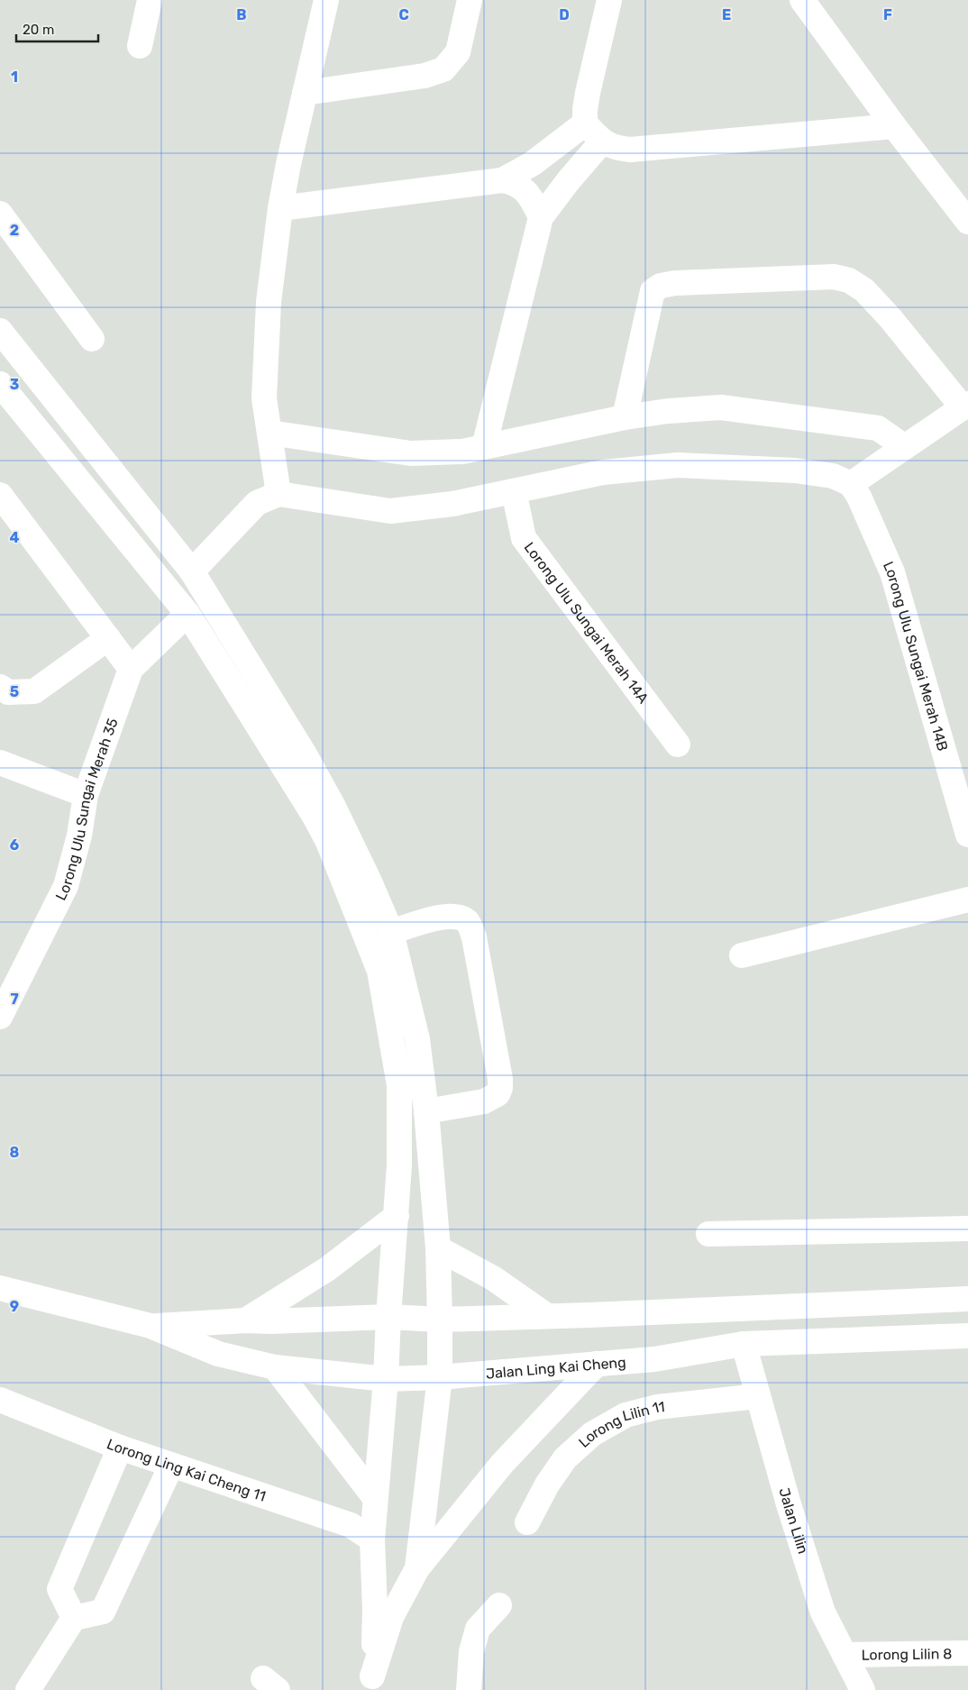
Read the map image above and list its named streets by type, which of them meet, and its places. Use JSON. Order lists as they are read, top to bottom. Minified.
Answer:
{"streets":{"street":["Lorong Ulu Sungai Merah 14A","Lorong Ulu Sungai Merah 14B","Lorong Ulu Sungai Merah 35","Jalan Ling Kai Cheng","Lorong Lilin 11","Lorong Ling Kai Cheng 11","Jalan Lilin","Lorong Lilin 8"]},"crossings":[["Jalan Ling Kai Cheng","Jalan Lilin"],["Lorong Lilin 11","Jalan Lilin"],["Jalan Lilin","Lorong Lilin 8"]],"scale_bar":"20 m","grid":{"columns":["B","C","D","E","F"],"rows":["1","2","3","4","5","6","7","8","9"]}}
